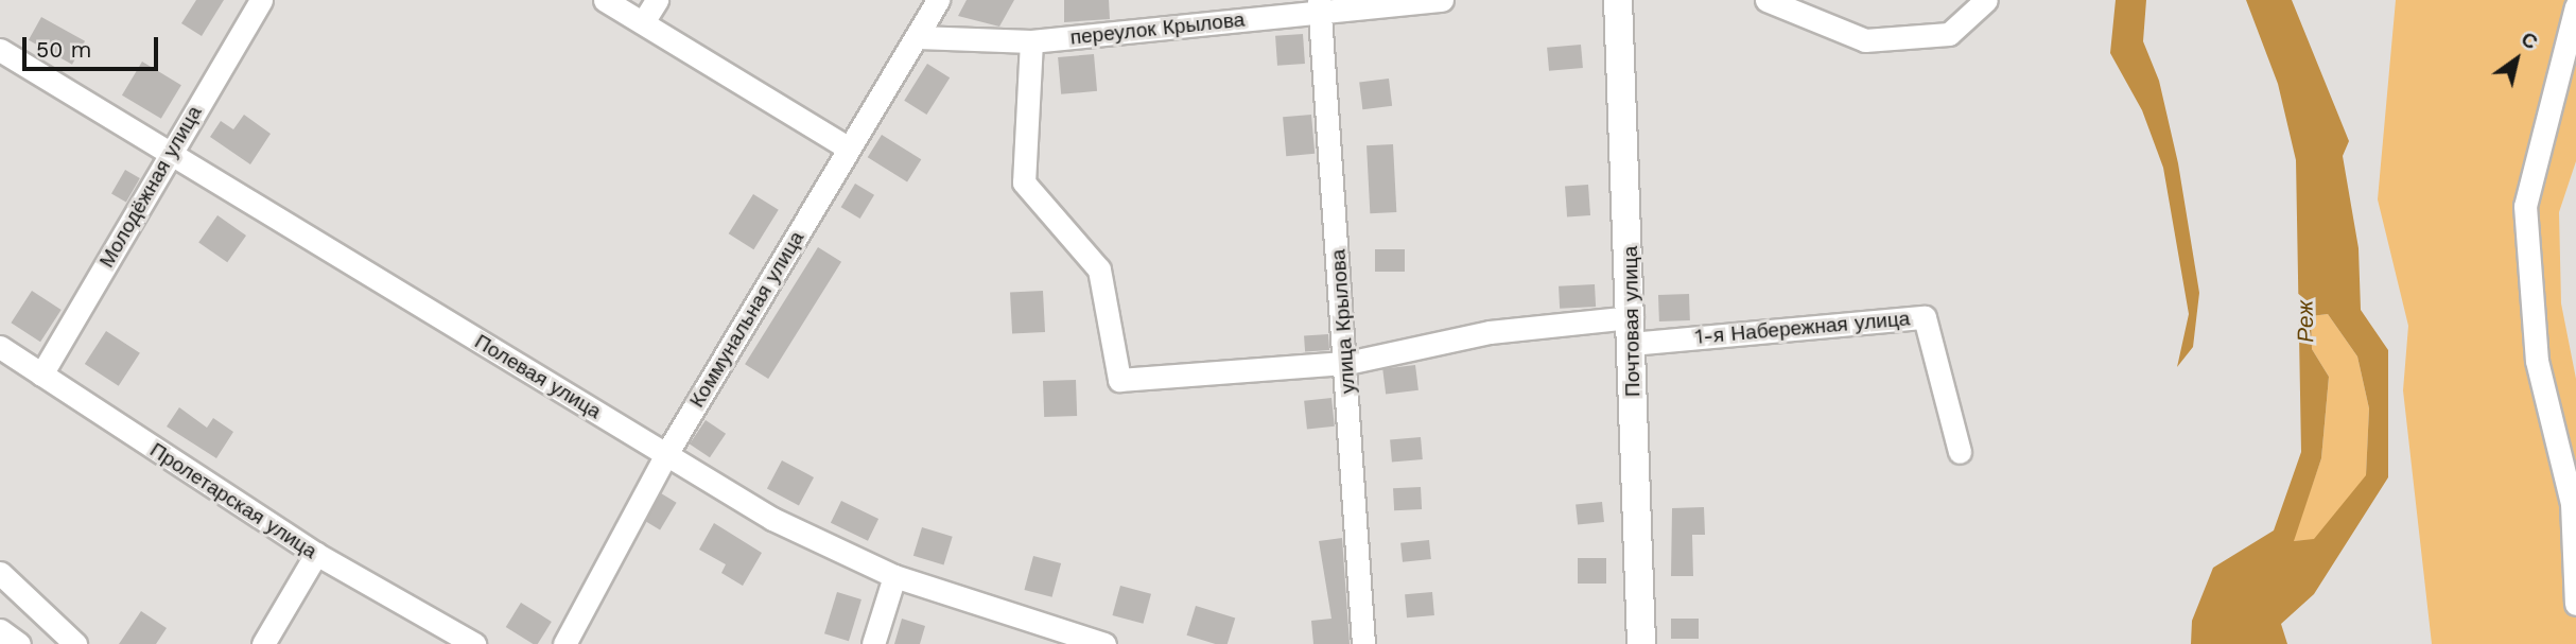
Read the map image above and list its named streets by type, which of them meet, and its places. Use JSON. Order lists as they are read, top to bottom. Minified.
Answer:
{"streets":{"main road":["Почтовая улица"],"street":["переулок Крылова","Молодёжная улица","Коммунальная улица","улица Крылова","1-я Набережная улица","Полевая улица","Пролетарская улица"]},"crossings":[["переулок Крылова","Коммунальная улица"],["переулок Крылова","улица Крылова"],["Молодёжная улица","Полевая улица"],["Молодёжная улица","Пролетарская улица"],["Коммунальная улица","Полевая улица"],["Почтовая улица","1-я Набережная улица"]],"water":["Реж"],"scale_bar":"50 m","north":"top right"}
